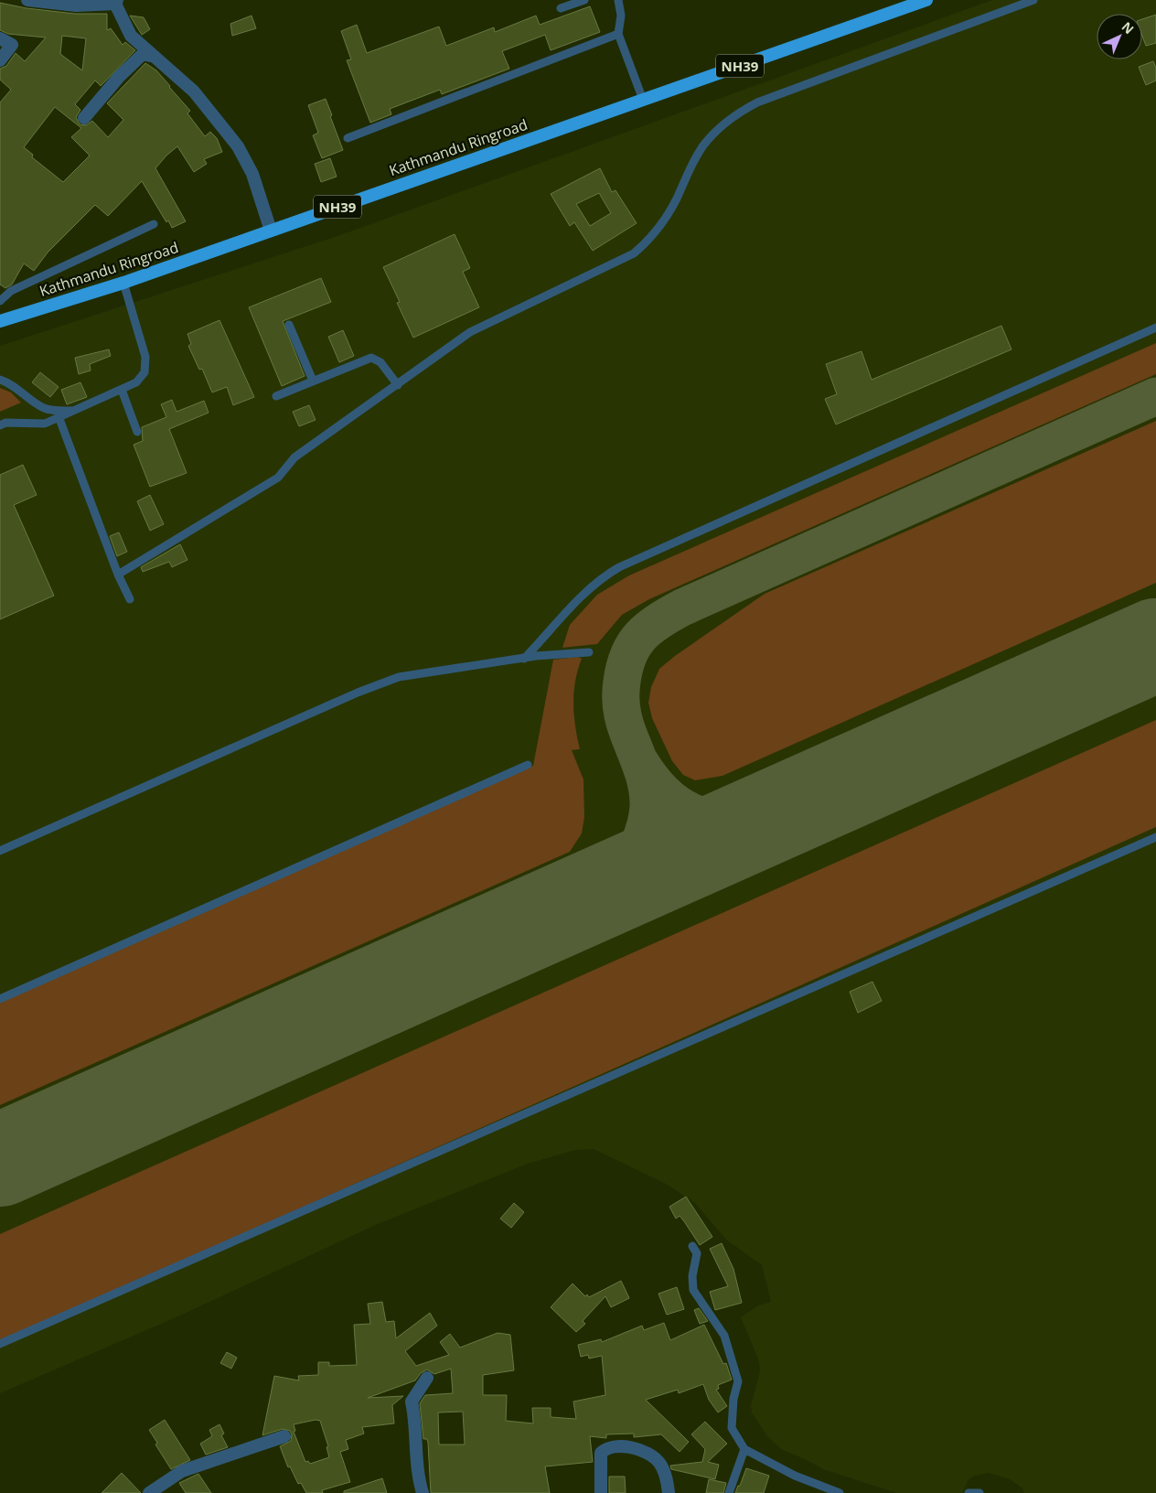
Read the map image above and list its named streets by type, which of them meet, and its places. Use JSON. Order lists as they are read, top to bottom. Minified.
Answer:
{"streets":{"highway":["NH39","Kathmandu Ringroad"]},"north":"top right"}
